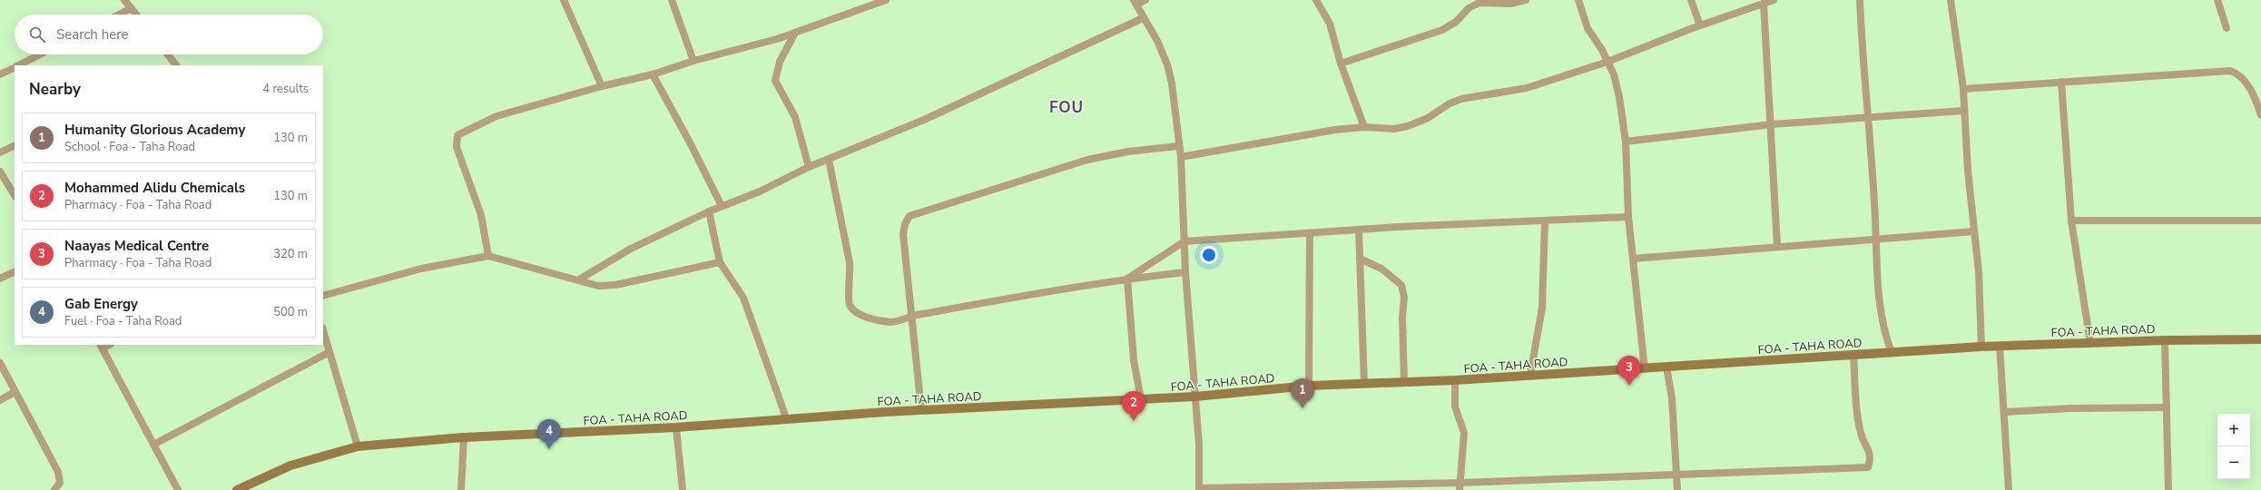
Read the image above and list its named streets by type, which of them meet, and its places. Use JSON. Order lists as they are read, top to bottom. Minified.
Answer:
{"streets":{"street":["FOA - TAHA ROAD"]},"districts":["FOU"],"page":{"search":"Search here","heading":["Nearby","4 results"],"list":[{"mark":"1","name":"Humanity Glorious Academy","note":"School · Foa - Taha Road","value":"130 m"},{"mark":"2","name":"Mohammed Alidu Chemicals","note":"Pharmacy · Foa - Taha Road","value":"130 m"},{"mark":"3","name":"Naayas Medical Centre","note":"Pharmacy · Foa - Taha Road","value":"320 m"},{"mark":"4","name":"Gab Energy","note":"Fuel · Foa - Taha Road","value":"500 m"}],"pins":["3","1","2","4"],"map_buttons":["+","−"]}}
